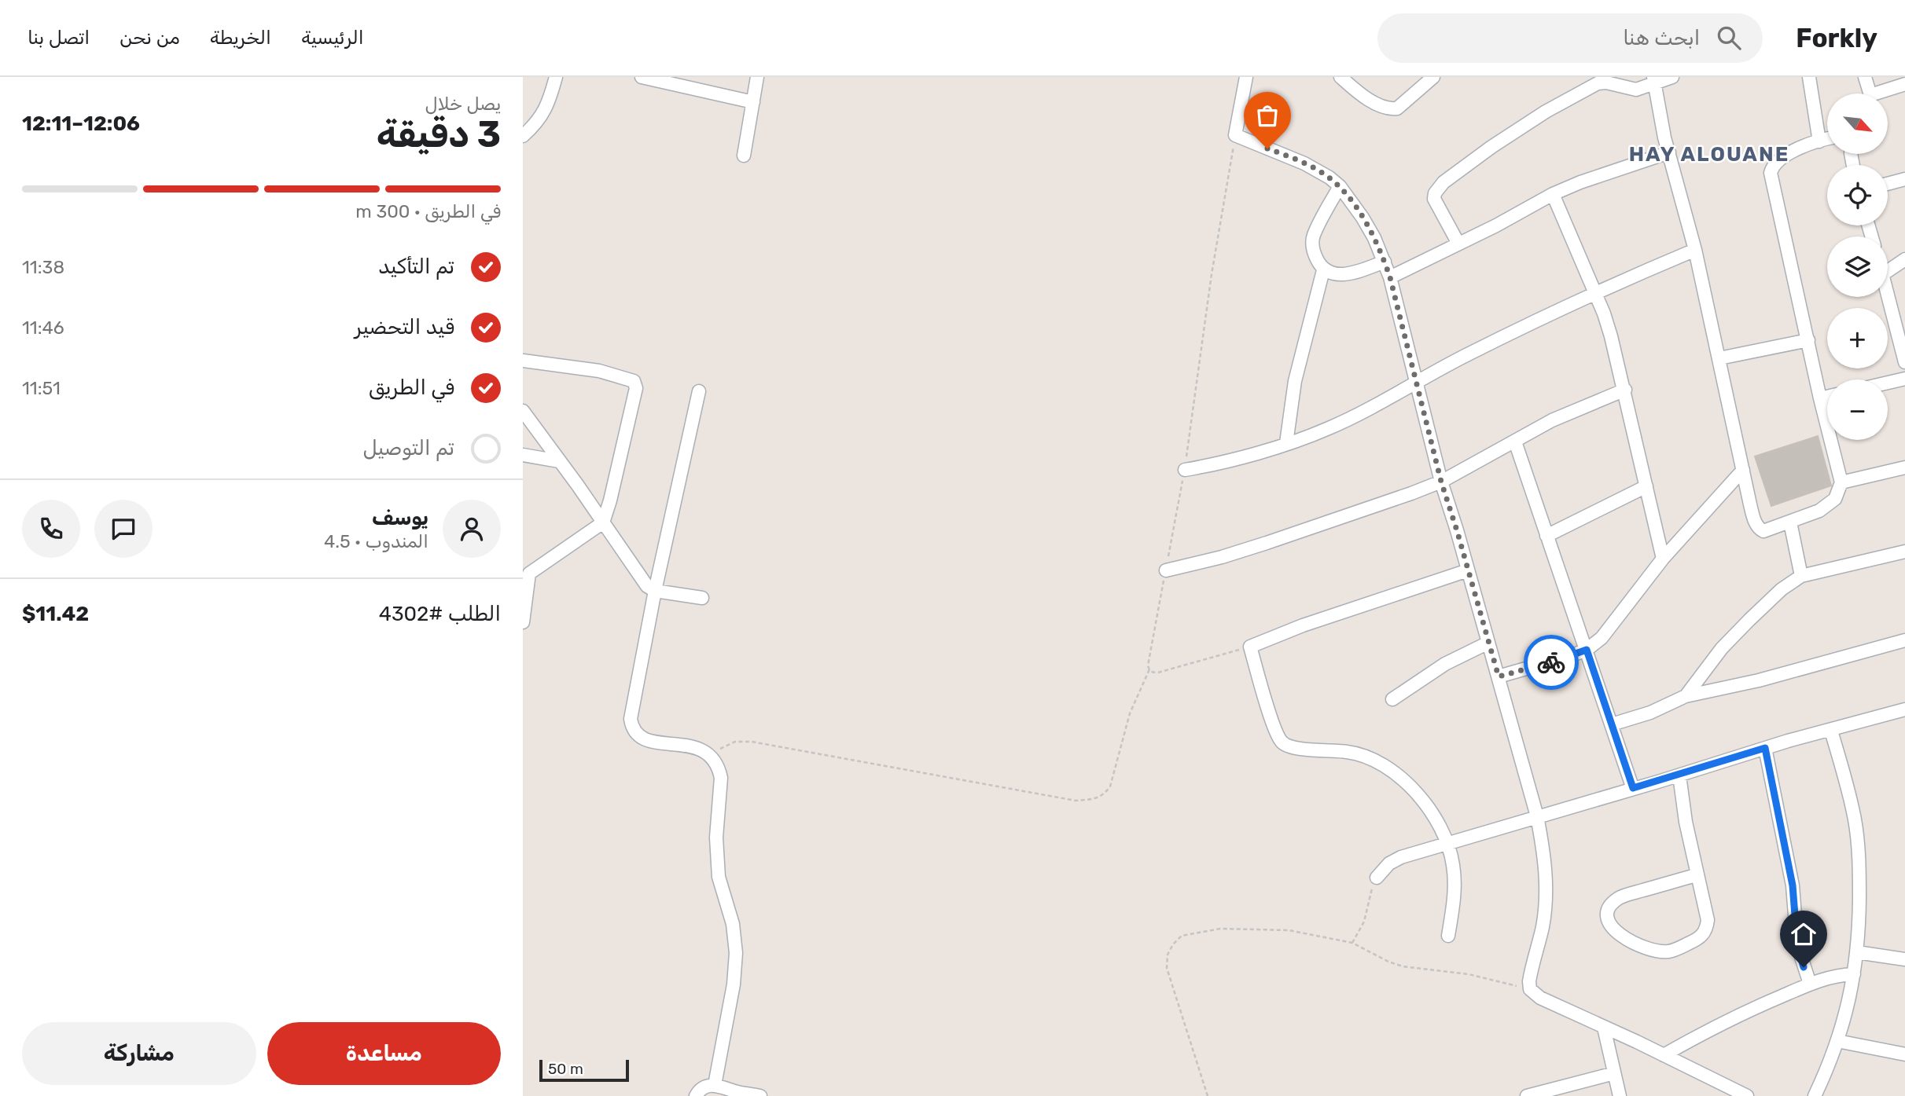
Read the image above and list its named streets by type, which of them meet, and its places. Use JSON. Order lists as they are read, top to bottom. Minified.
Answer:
{"districts":["HAY ALOUANE"],"scale_bar":"50 m","north":"bottom right","page":{"header":"Forkly","search":"ابحث هنا","nav":["الرئيسية","الخريطة","من نحن","اتصل بنا"],"heading":["3 دقيقة","يصل خلال","12:06–12:11"],"panel":["يوسف","المندوب · 4.5","الطلب #4302","$11.42"],"map_buttons":["+","−"],"bar":"في الطريق · 300 m","list":[["تم التأكيد","11:38"],["قيد التحضير","11:46"],["في الطريق","11:51"],"تم التوصيل"],"buttons":["مساعدة","مشاركة"],"scale":"50 m"}}
